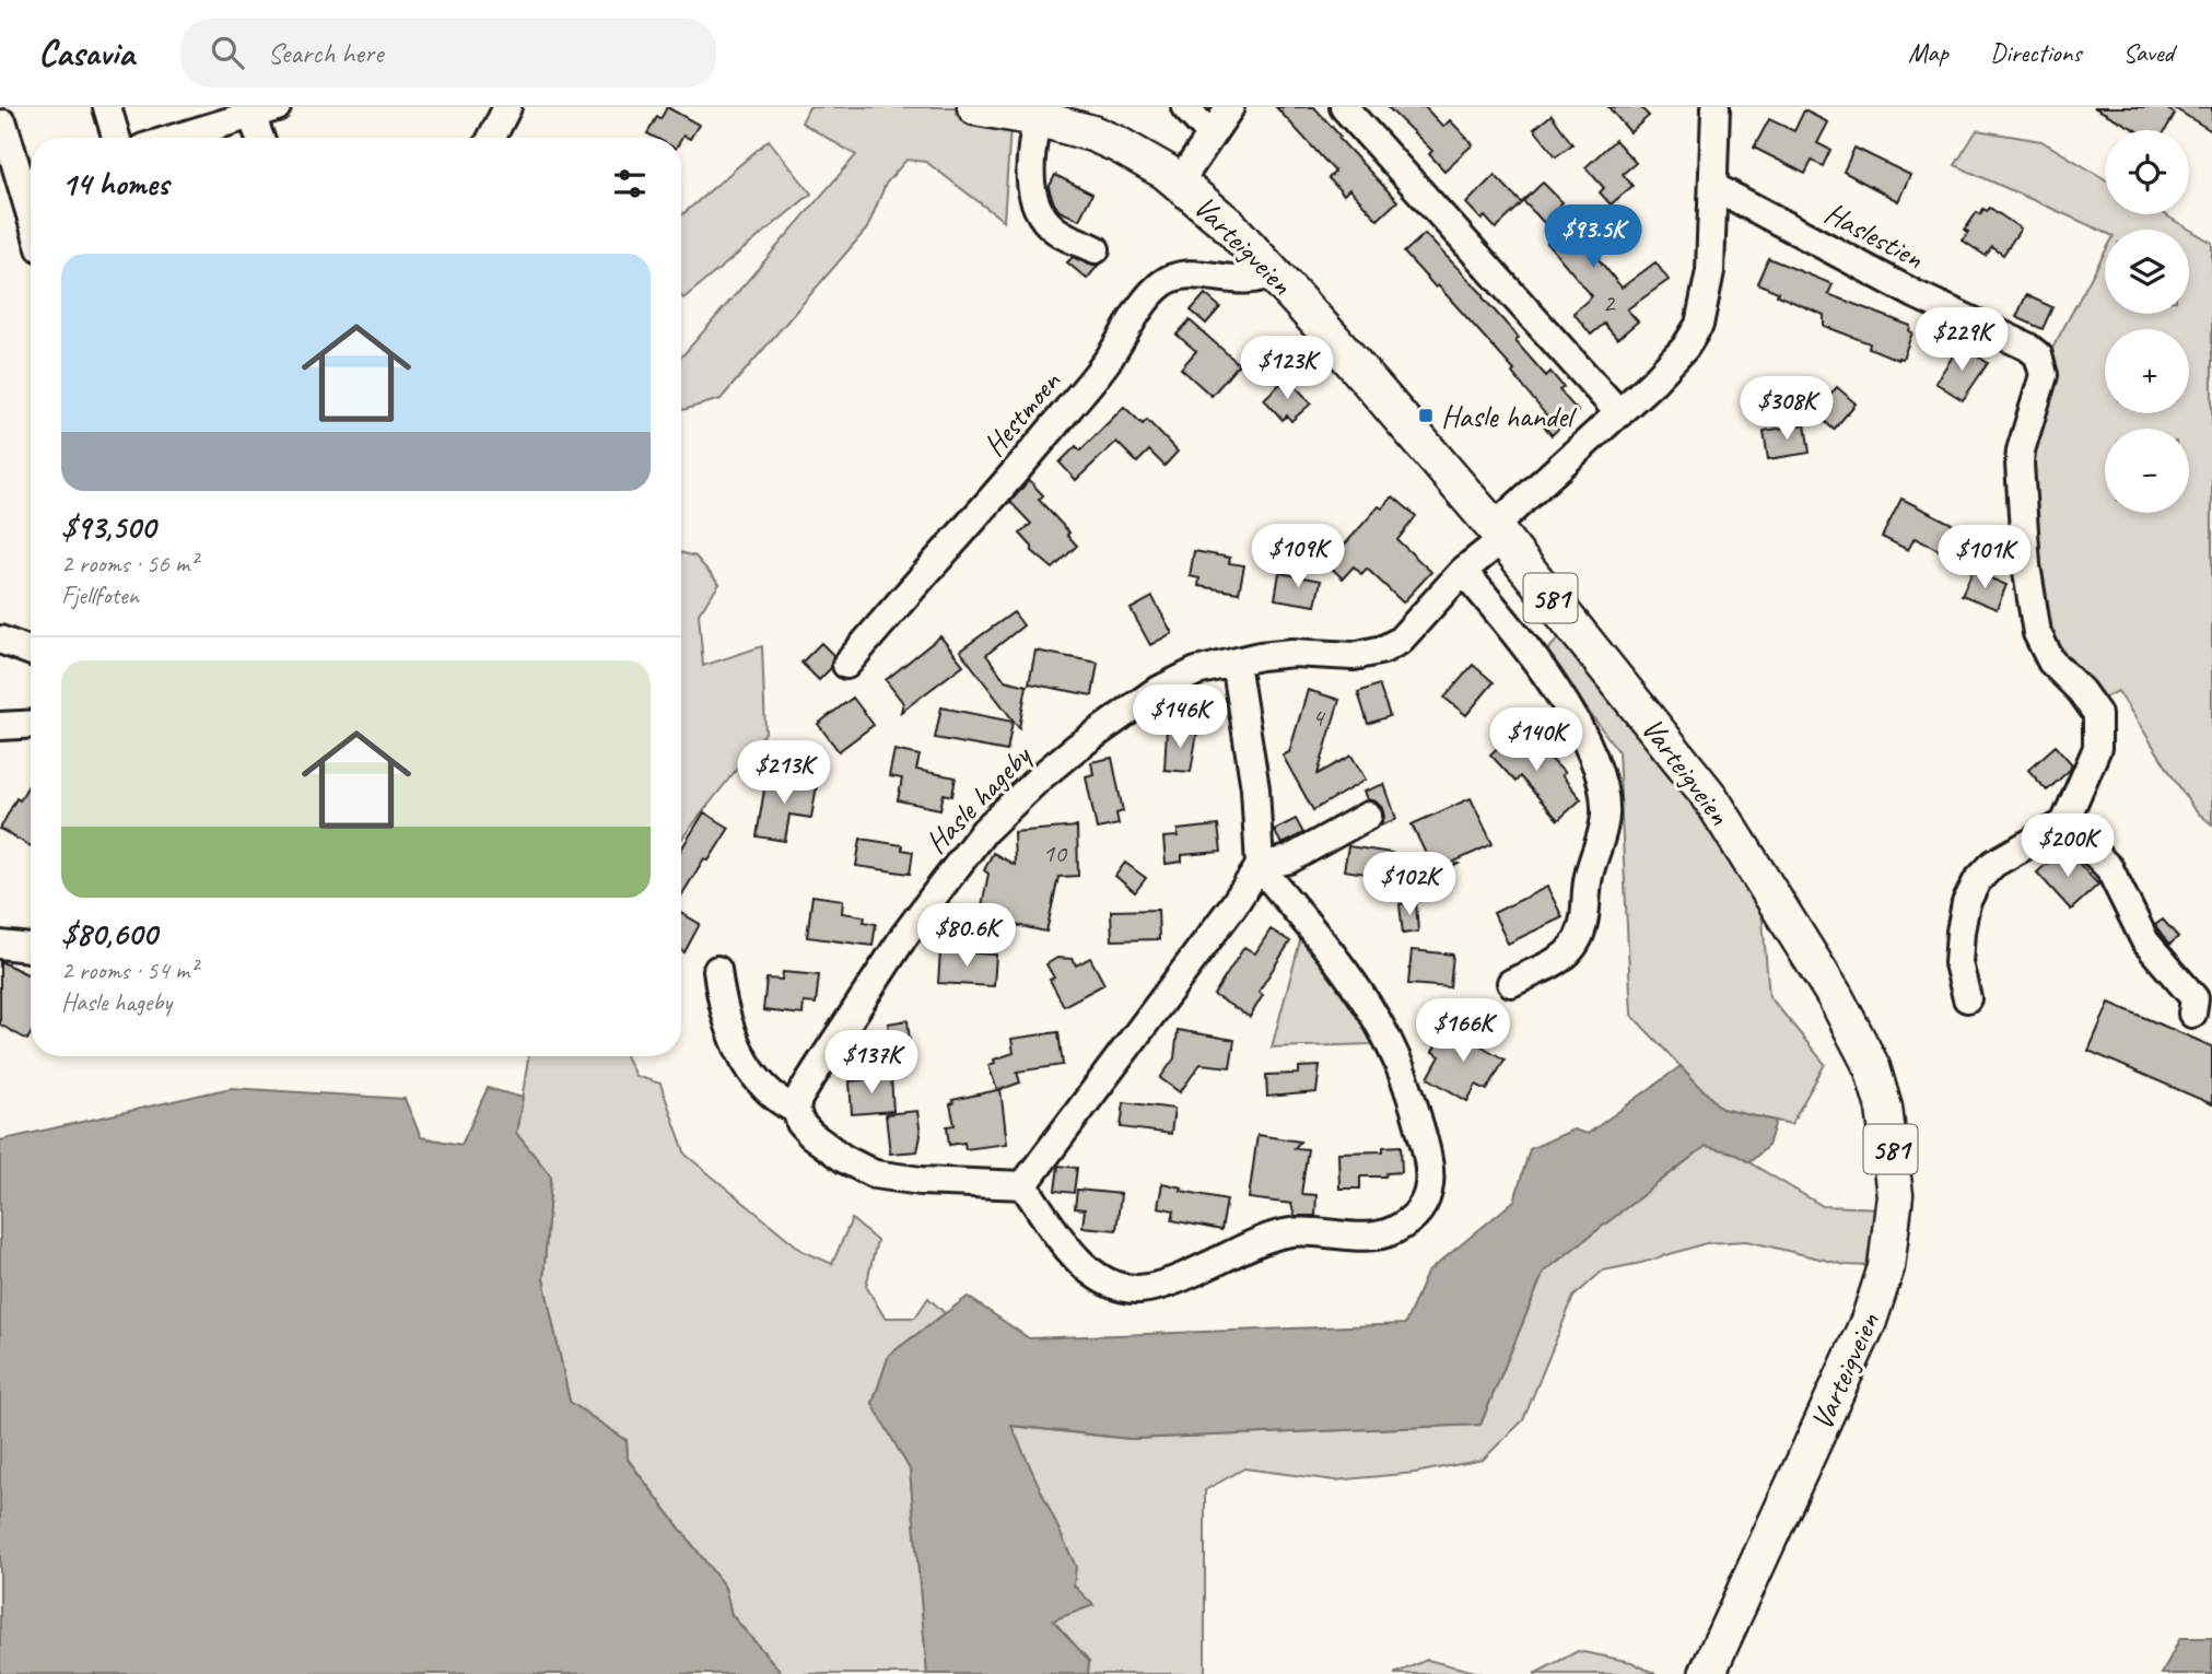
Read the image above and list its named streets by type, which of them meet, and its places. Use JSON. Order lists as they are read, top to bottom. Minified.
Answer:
{"streets":{"main road":["Varteigveien","581"],"street":["Haslestien","Hestmoen","Hasle hageby"]},"crossings":[["Haslestien","Hasle hageby"],["Varteigveien","Hestmoen"],["Varteigveien","Hasle hageby"]],"places":{"transit":["Hasle handel"]},"house_numbers":["2","4","10"],"page":{"header":"Casavia","search":"Search here","nav":["Map","Directions","Saved"],"map_buttons":["+","−"],"heading":"14 homes","price":["$93.5K","$229K","$123K","$308K","$109K","$101K","$146K","$140K","$213K","$200K","$102K","$80.6K","$166K","$137K"],"list":[{"name":"$93,500","note":"2 rooms · 56 m² · Fjellfoten"},{"name":"$80,600","note":"2 rooms · 54 m² · Hasle hageby"}]}}
